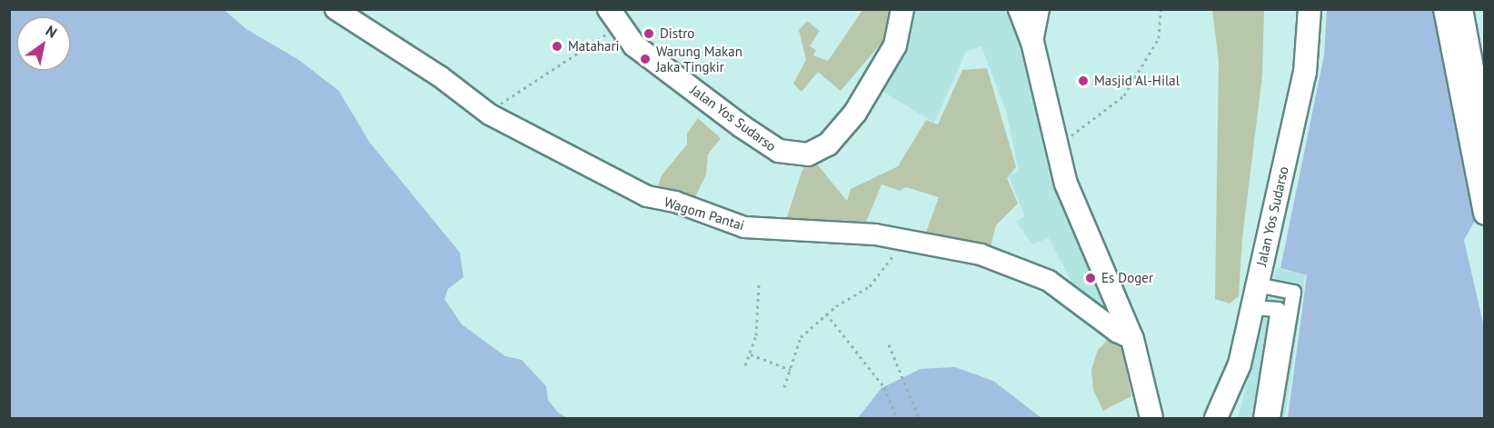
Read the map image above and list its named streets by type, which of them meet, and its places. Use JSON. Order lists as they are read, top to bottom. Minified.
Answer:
{"streets":{"main road":["Jalan Yos Sudarso"],"street":["Wagom Pantai"]},"places":["Distro","Matahari","Warung Makan Jaka Tingkir","Masjid Al-Hilal","Es Doger"],"north":"top right"}
